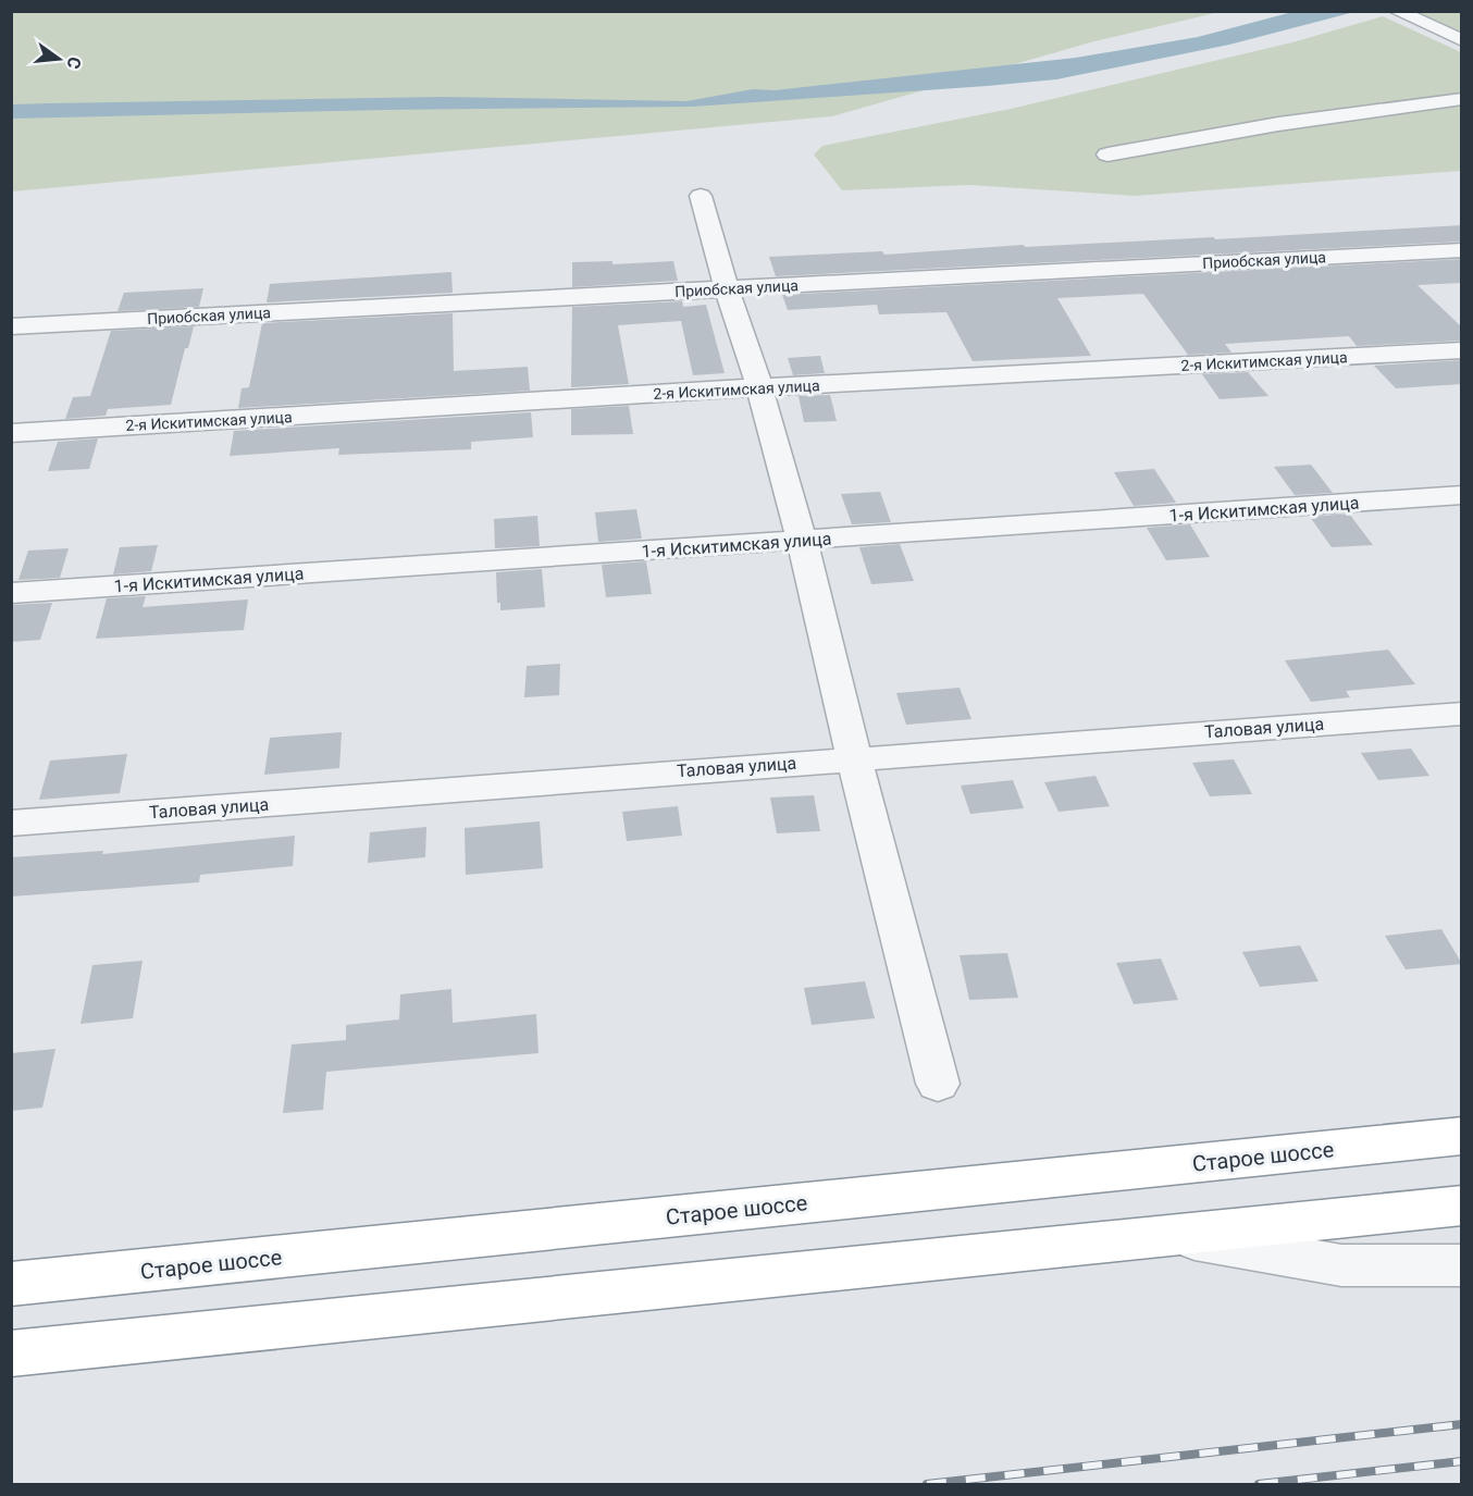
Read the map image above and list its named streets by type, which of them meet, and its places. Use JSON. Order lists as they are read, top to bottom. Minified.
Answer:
{"streets":{"highway":["Старое шоссе"],"street":["Приобская улица","2-я Искитимская улица","1-я Искитимская улица","Таловая улица"]},"north":"right"}
